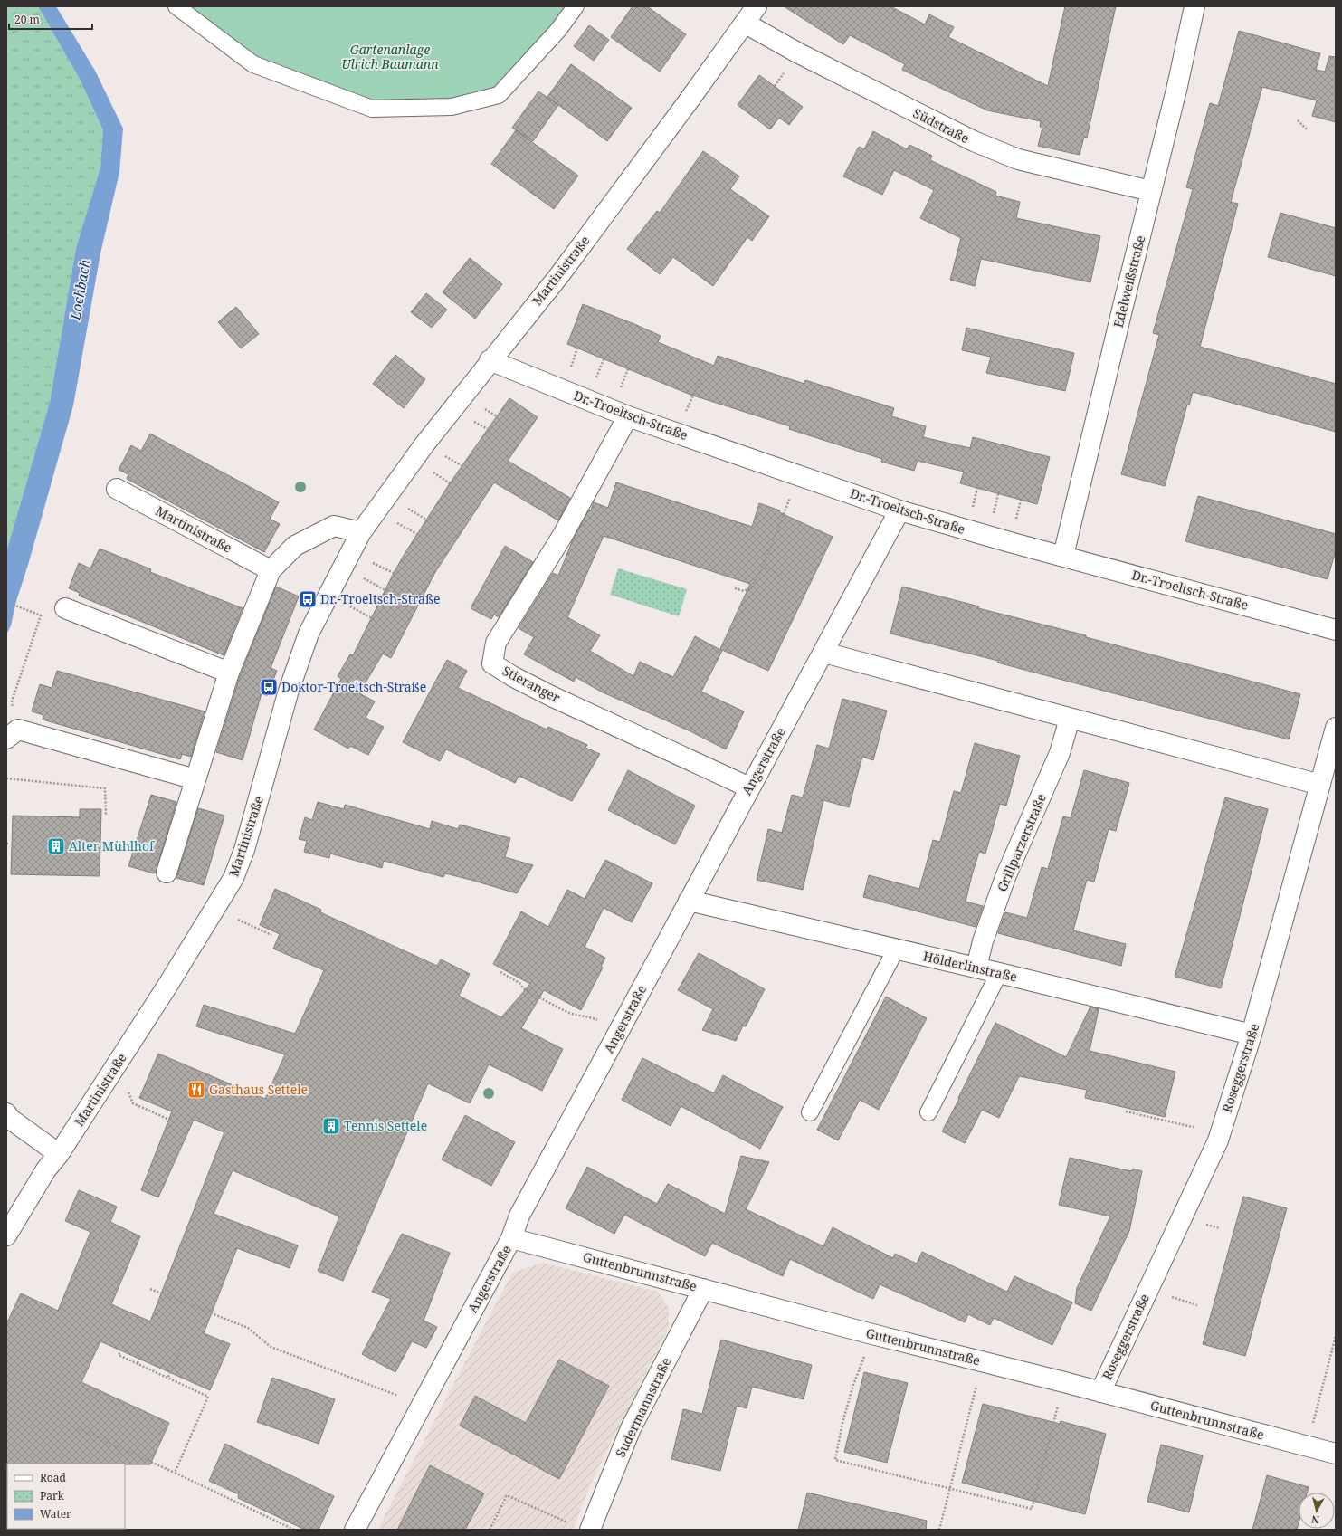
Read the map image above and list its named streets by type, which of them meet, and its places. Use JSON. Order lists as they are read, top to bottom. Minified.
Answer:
{"streets":{"street":["Südstraße","Martinistraße","Edelweißstraße","Dr.-Troeltsch-Straße","Stieranger","Angerstraße","Grillparzerstraße","Hölderlinstraße","Roseggerstraße","Guttenbrunnstraße","Sudermannstraße"]},"crossings":[["Südstraße","Martinistraße"],["Südstraße","Edelweißstraße"],["Martinistraße","Dr.-Troeltsch-Straße"],["Edelweißstraße","Dr.-Troeltsch-Straße"],["Dr.-Troeltsch-Straße","Stieranger"],["Dr.-Troeltsch-Straße","Angerstraße"],["Stieranger","Angerstraße"],["Angerstraße","Hölderlinstraße"],["Angerstraße","Guttenbrunnstraße"],["Grillparzerstraße","Hölderlinstraße"],["Hölderlinstraße","Roseggerstraße"],["Roseggerstraße","Guttenbrunnstraße"],["Guttenbrunnstraße","Sudermannstraße"]],"water":["Lochbach"],"parks":["Gartenanlage Ulrich Baumann"],"places":{"bus stop":["Dr.-Troeltsch-Straße","Doktor-Troeltsch-Straße"],"building":["Alter Mühlhof","Tennis Settele"],"restaurant":["Gasthaus Settele"]},"legend":["Road","Park","Water"],"scale_bar":"20 m","north":"bottom"}
